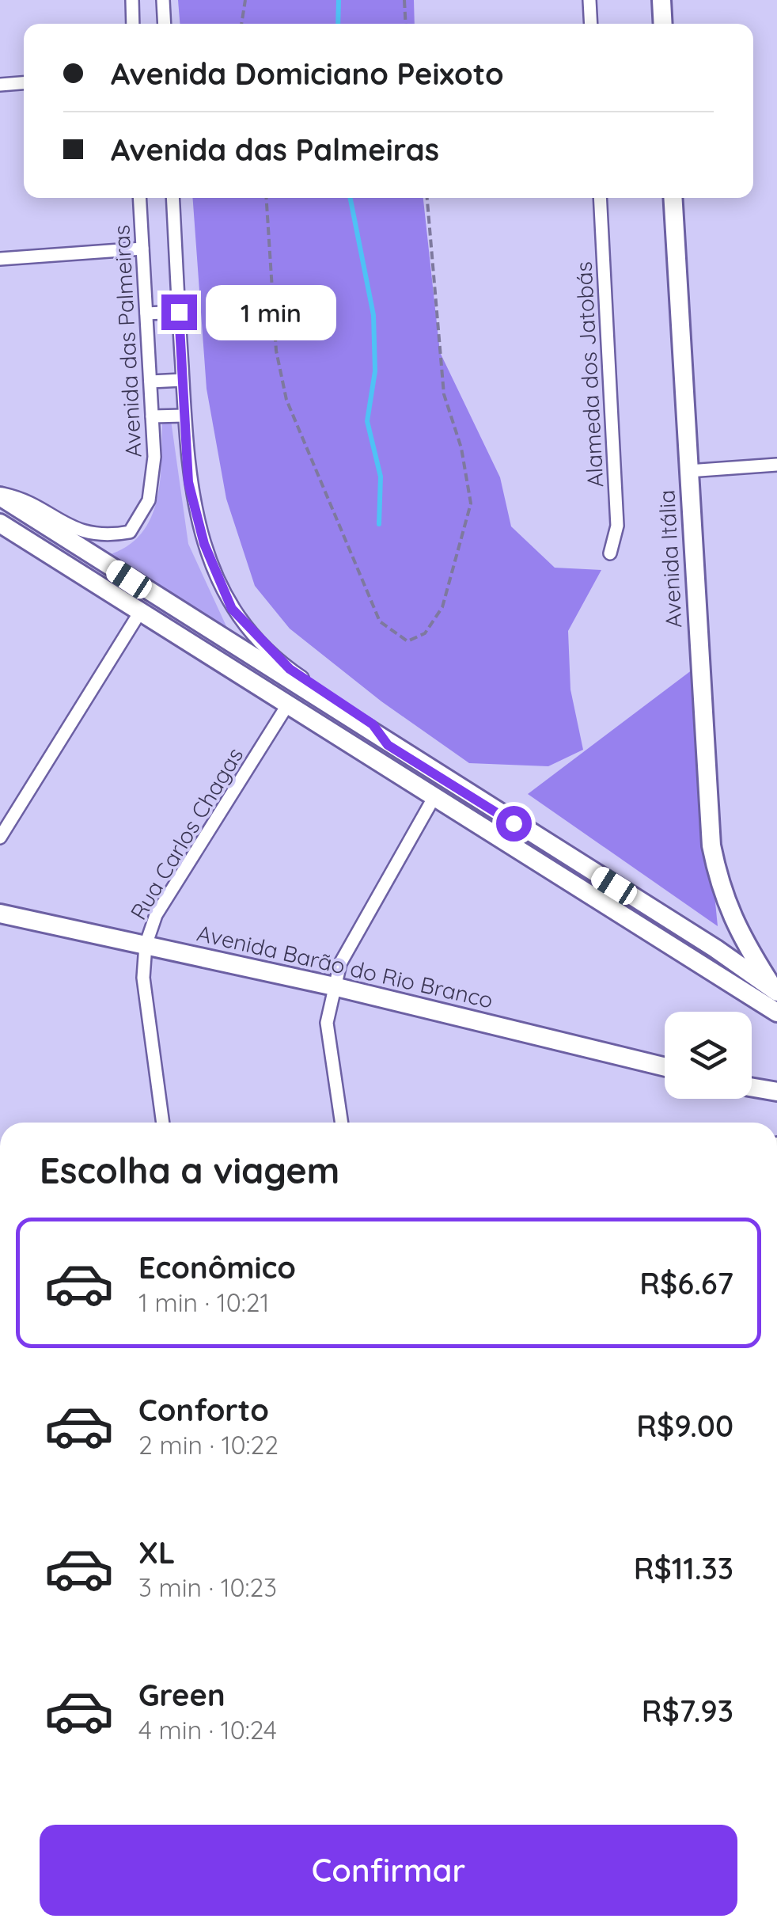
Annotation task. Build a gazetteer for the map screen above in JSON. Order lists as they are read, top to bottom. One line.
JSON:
{"streets":{"main road":["Avenida Itália","Avenida Barão do Rio Branco"],"street":["Avenida das Palmeiras","Alameda dos Jatobás","Rua Carlos Chagas"]},"crossings":[["Rua Carlos Chagas","Avenida Barão do Rio Branco"]],"page":{"banner":["Avenida Domiciano Peixoto","Avenida das Palmeiras"],"bubble":"1 min","heading":"Escolha a viagem","list":[{"name":"Econômico","note":"1 min · 10:21","value":"R$6.67"},{"name":"Conforto","note":"2 min · 10:22","value":"R$9.00"},{"name":"XL","note":"3 min · 10:23","value":"R$11.33"},{"name":"Green","note":"4 min · 10:24","value":"R$7.93"}],"buttons":"Confirmar"}}
